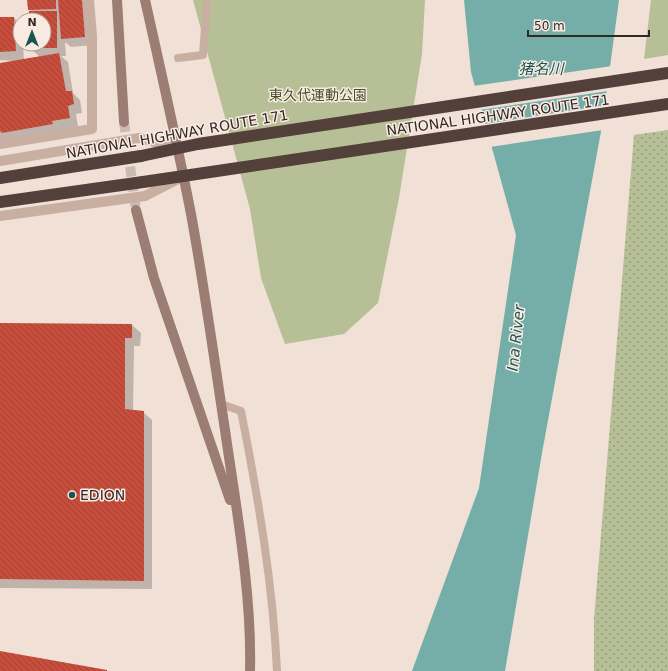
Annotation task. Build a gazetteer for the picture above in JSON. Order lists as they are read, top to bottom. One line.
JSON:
{"streets":{"highway":["NATIONAL HIGHWAY ROUTE 171"]},"water":["猪名川","Ina River"],"parks":["東久代運動公園"],"places":["EDION"],"scale_bar":"50 m","north":"top"}
